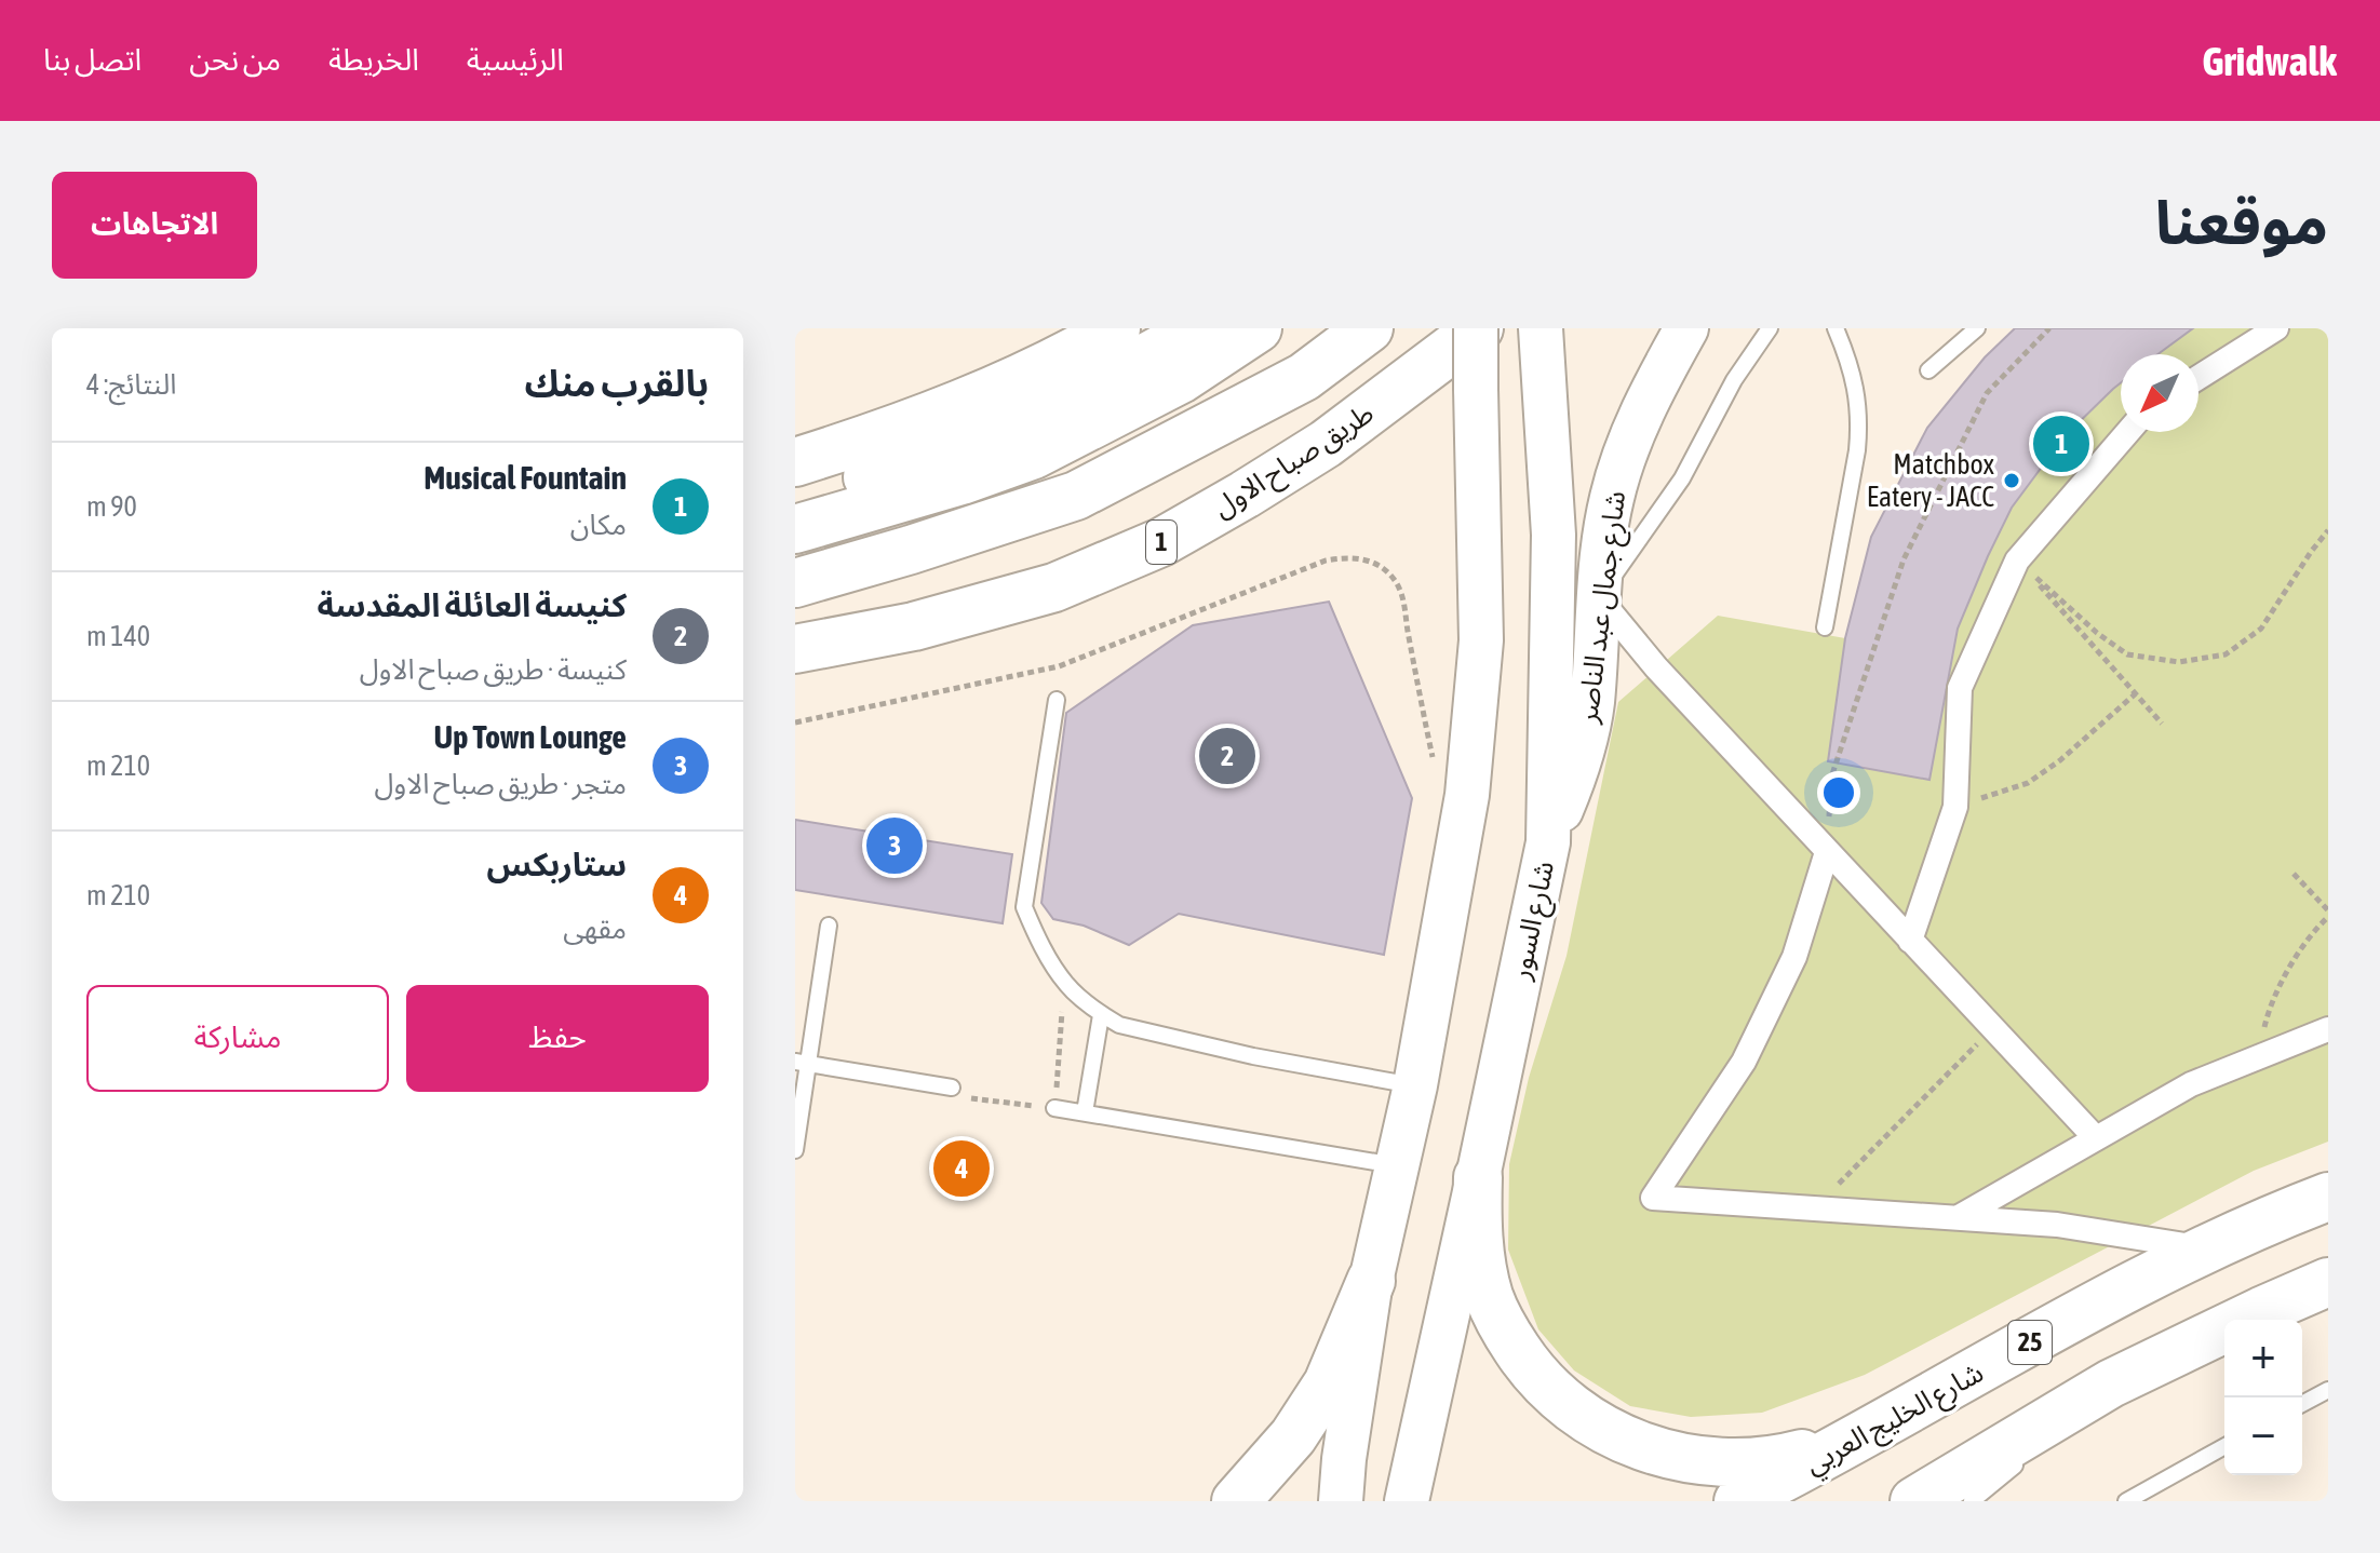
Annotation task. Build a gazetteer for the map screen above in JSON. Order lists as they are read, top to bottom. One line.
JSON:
{"streets":{"main road":["طريق صباح الاول","1","شارع جمال عبد الناصر","شارع السور","25","شارع الخليج العربي"]},"crossings":[["شارع جمال عبد الناصر","شارع السور"]],"places":["Matchbox Eatery - JACC"],"north":"bottom left","page":{"header":"Gridwalk","nav":["الرئيسية","الخريطة","من نحن","اتصل بنا"],"title":"موقعنا","buttons":["الاتجاهات",["حفظ","مشاركة"]],"heading":["بالقرب منك","النتائج: 4"],"pins":["1","2","3","4"],"list":[{"mark":"1","name":"Musical Fountain","note":"مكان","value":"90 m"},{"mark":"2","name":"كنيسة العائلة المقدسة","note":"كنيسة · طريق صباح الاول","value":"140 m"},{"mark":"3","name":"Up Town Lounge","note":"متجر · طريق صباح الاول","value":"210 m"},{"mark":"4","name":"ستاربكس","note":"مقهى","value":"210 m"}],"map_buttons":["+","−"]}}
